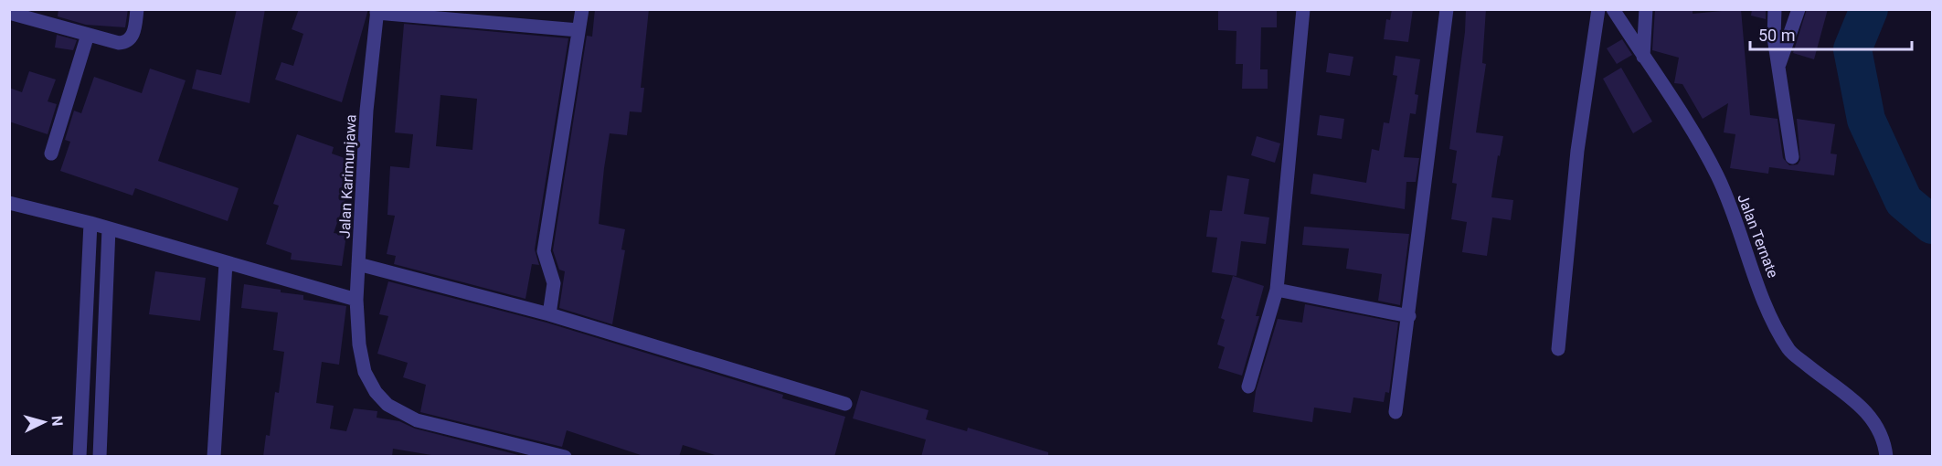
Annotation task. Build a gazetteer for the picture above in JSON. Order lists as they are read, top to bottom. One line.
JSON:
{"streets":{"street":["Jalan Karimunjawa","Jalan Ternate"]},"scale_bar":"50 m","north":"right"}
